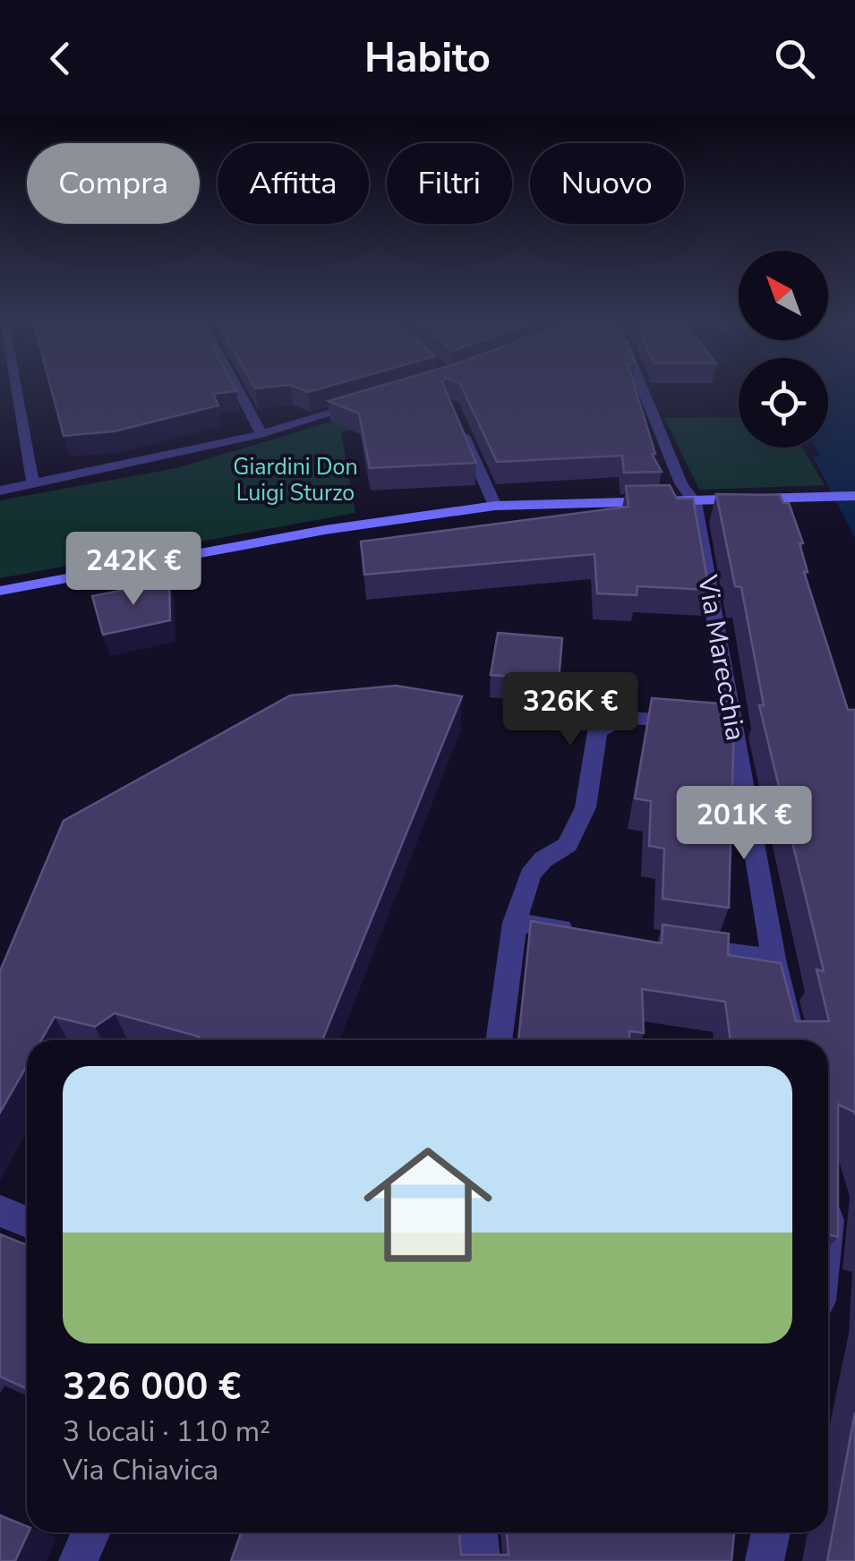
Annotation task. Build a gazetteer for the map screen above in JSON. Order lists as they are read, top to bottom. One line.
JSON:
{"streets":{"street":["Via Marecchia"]},"parks":["Giardini Don Luigi Sturzo"],"north":"top left","page":{"header":"Habito","chip":["Compra","Affitta","Filtri","Nuovo"],"price":["242K €","326K €","201K €"],"list":[{"name":"326 000 €","note":"3 locali · 110 m² · Via Chiavica"}]}}
